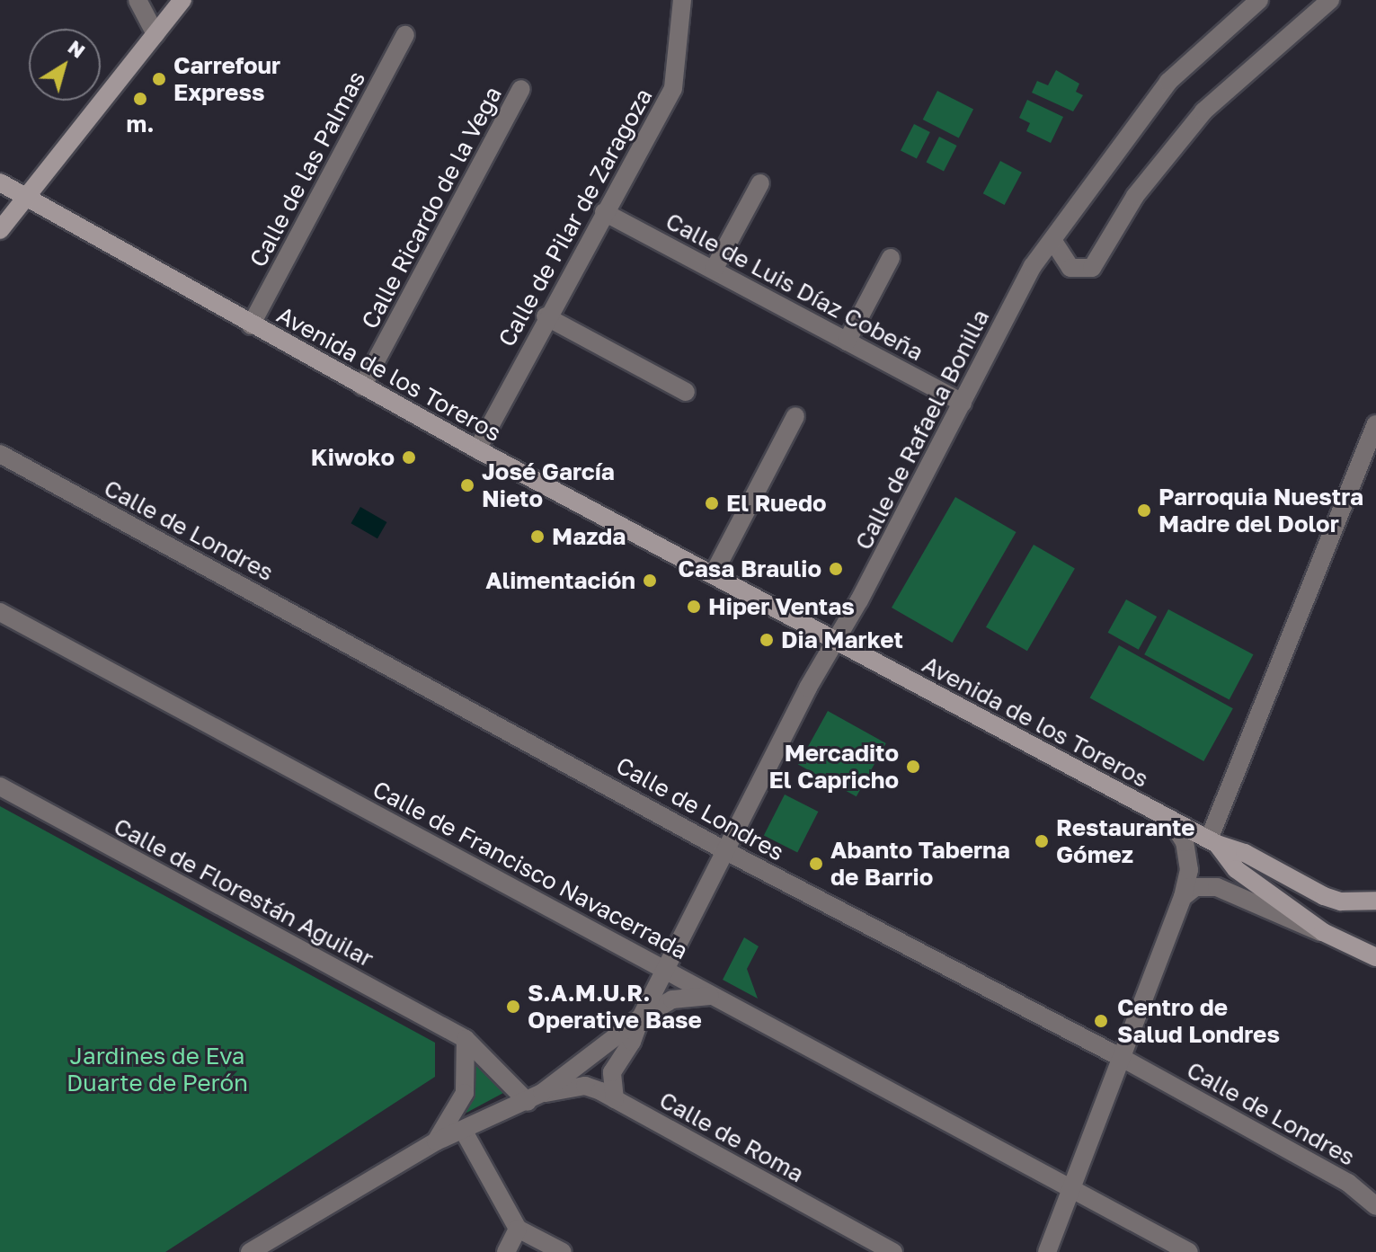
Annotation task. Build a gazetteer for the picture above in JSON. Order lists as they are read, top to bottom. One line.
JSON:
{"streets":{"street":["Calle de las Palmas","Calle Ricardo de la Vega","Calle de Pilar de Zaragoza","Calle de Luis Díaz Cobeña","Avenida de los Toreros","Calle de Rafaela Bonilla","Calle de Londres","Calle de Francisco Navacerrada","Calle de Florestán Aguilar","Calle de Roma"]},"crossings":[["Calle de las Palmas","Avenida de los Toreros"],["Calle Ricardo de la Vega","Avenida de los Toreros"],["Calle de Pilar de Zaragoza","Calle de Luis Díaz Cobeña"],["Calle de Pilar de Zaragoza","Avenida de los Toreros"],["Calle de Luis Díaz Cobeña","Calle de Rafaela Bonilla"],["Avenida de los Toreros","Calle de Rafaela Bonilla"],["Calle de Rafaela Bonilla","Calle de Londres"],["Calle de Rafaela Bonilla","Calle de Francisco Navacerrada"],["Calle de Rafaela Bonilla","Calle de Roma"],["Calle de Florestán Aguilar","Calle de Roma"]],"parks":["Jardines de Eva Duarte de Perón"],"places":["Carrefour Express","m.","Kiwoko","José García Nieto","El Ruedo","Parroquia Nuestra Madre del Dolor","Mazda","Casa Braulio","Alimentación","Hiper Ventas","Dia Market","Mercadito El Capricho","Restaurante Gómez","Abanto Taberna de Barrio","S.A.M.U.R. Operative Base","Centro de Salud Londres"],"north":"top right"}
